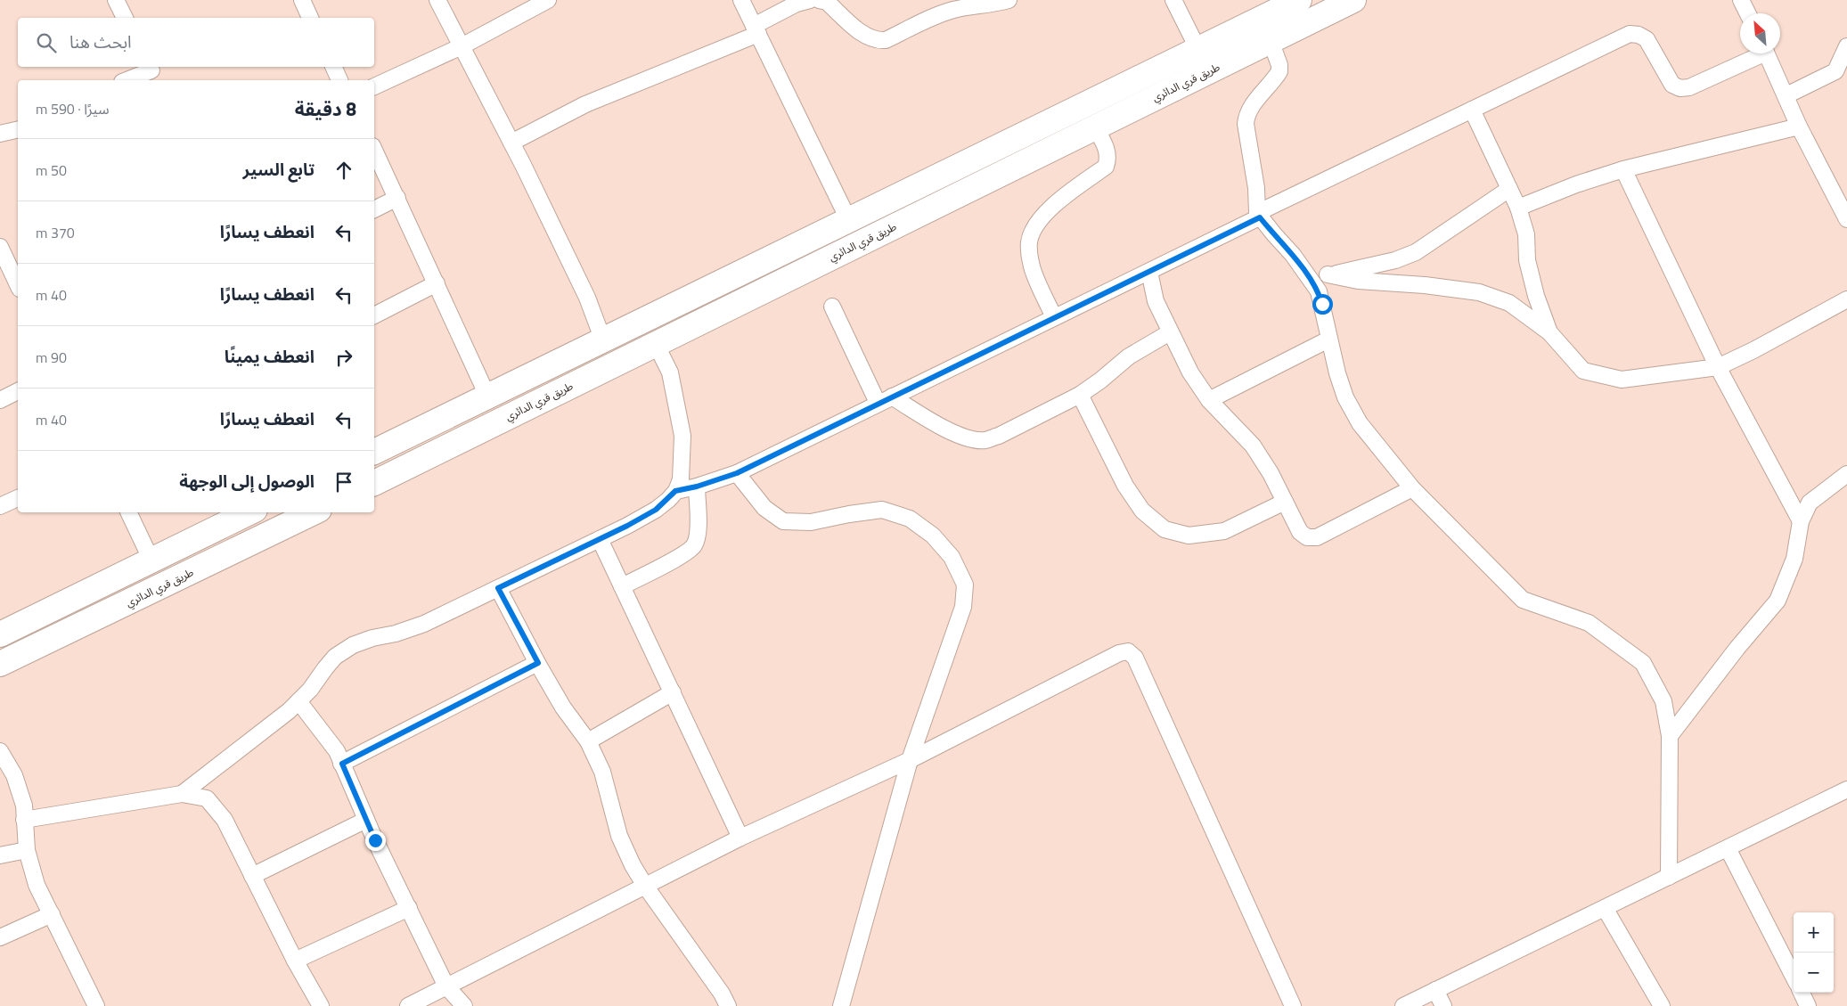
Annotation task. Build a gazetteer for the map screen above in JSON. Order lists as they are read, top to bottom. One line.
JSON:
{"streets":{"highway":["طريق قري الدائري"]},"north":"top left","page":{"search":"ابحث هنا","heading":["8 دقيقة","سيرًا · 590 m"],"list":[["تابع السير","50 m"],["انعطف يسارًا","370 m"],["انعطف يسارًا","40 m"],["انعطف يمينًا","90 m"],["انعطف يسارًا","40 m"],"الوصول إلى الوجهة"],"map_buttons":["+","−"]}}
